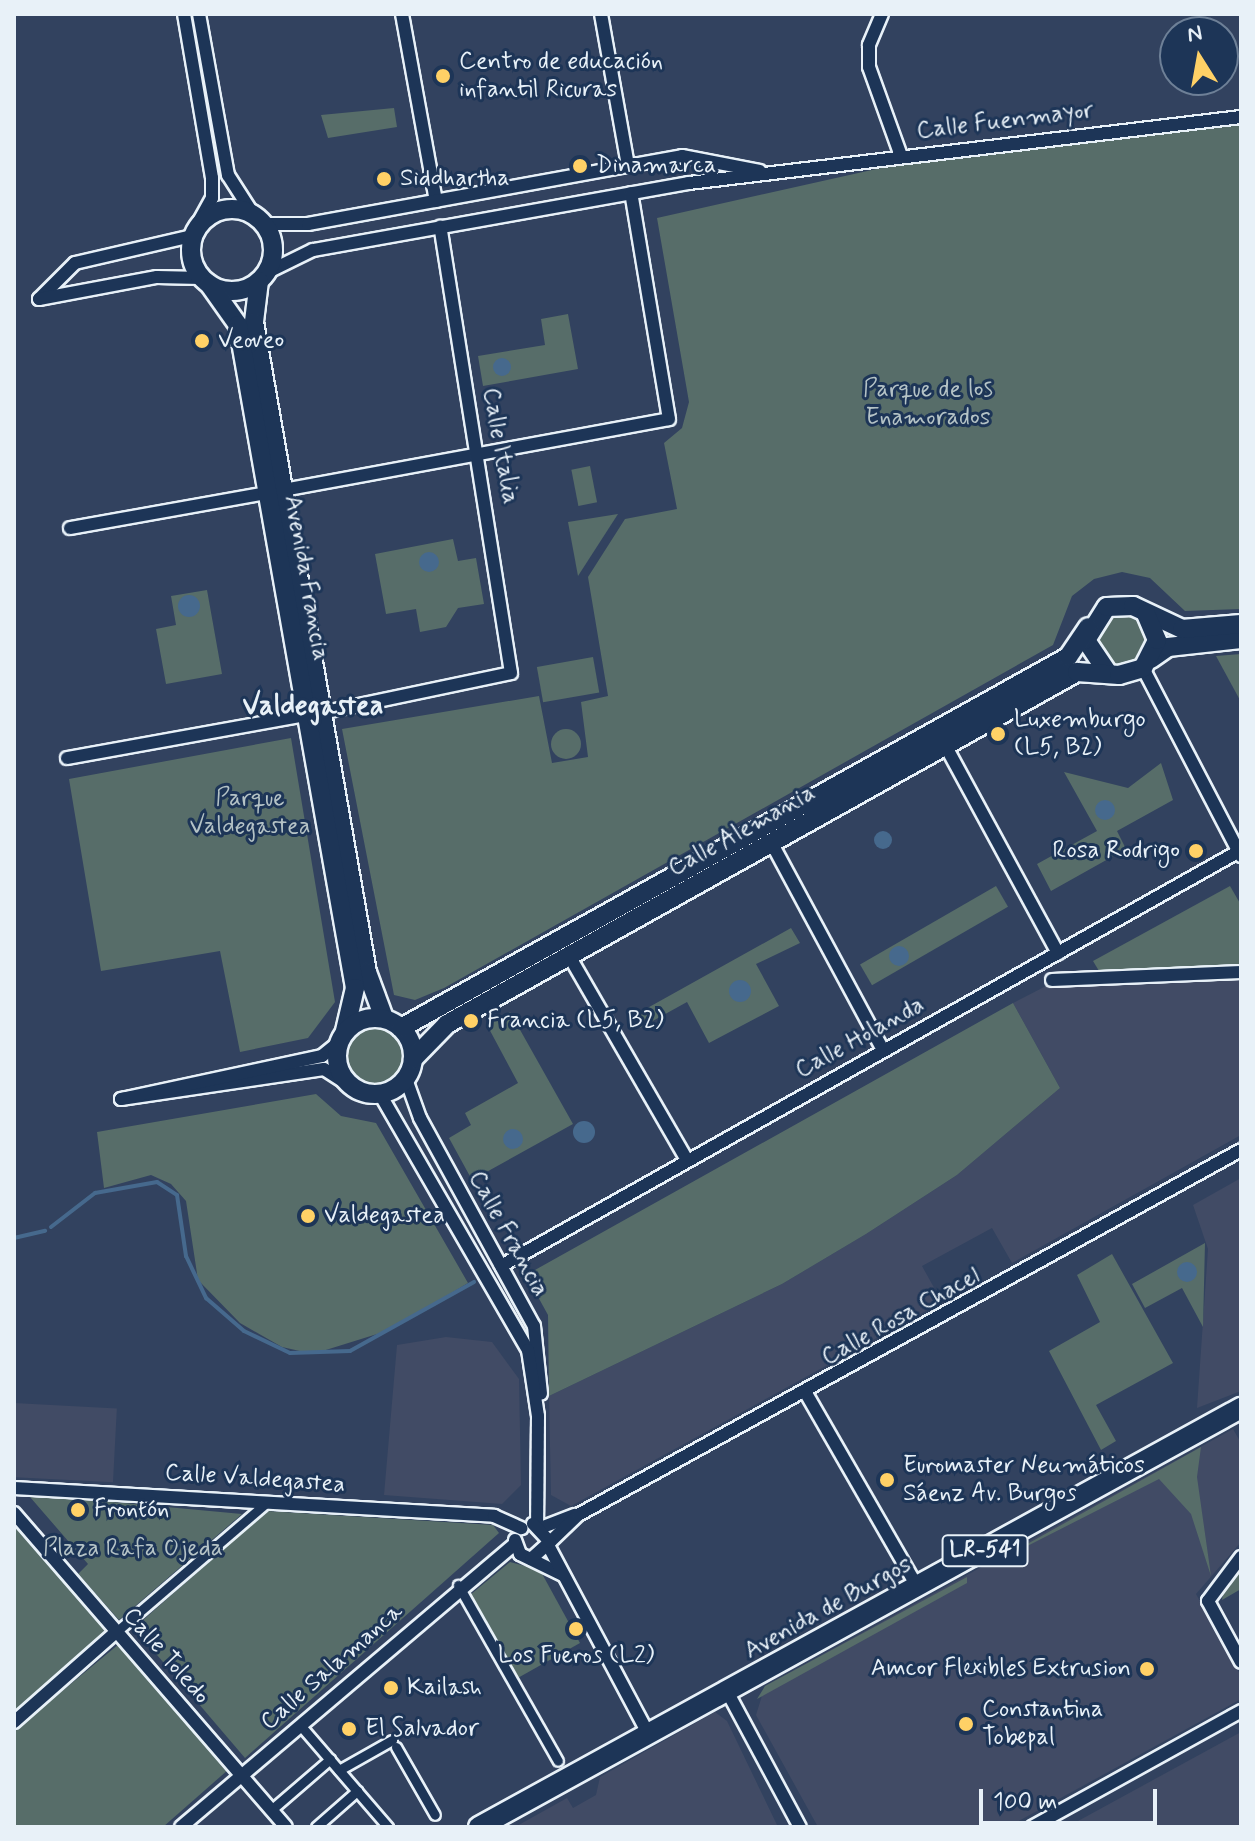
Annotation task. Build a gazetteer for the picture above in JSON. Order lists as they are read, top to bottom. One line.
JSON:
{"streets":{"main road":["Avenida Francia","Calle Alemania","LR-541","Avenida de Burgos"],"street":["Calle Fuenmayor","Calle Italia","Calle Holanda","Calle Francia","Calle Rosa Chacel","Calle Valdegastea","Calle Toledo","Calle Salamanca"]},"crossings":[["Calle Fuenmayor","Calle Italia"],["Calle Fuenmayor","Avenida Francia"],["Calle Italia","Avenida Francia"],["Avenida Francia","Calle Alemania"],["Avenida Francia","Calle Francia"],["Calle Alemania","Calle Francia"],["Calle Holanda","Calle Francia"],["Calle Francia","Calle Rosa Chacel"],["Calle Francia","Calle Valdegastea"],["Calle Francia","Calle Salamanca"],["Calle Rosa Chacel","Calle Valdegastea"],["Calle Rosa Chacel","Calle Salamanca"],["Calle Valdegastea","Calle Salamanca"],["Calle Toledo","Calle Salamanca"]],"districts":["Valdegastea"],"parks":["Parque de los Enamorados","Parque Valdegastea","Plaza Rafa Ojeda"],"places":["Centro de educación infantil Ricuras","Dinamarca","Siddhartha","Veoveo","Luxemburgo (L5, B2)","Rosa Rodrigo","Francia (L5, B2)","Valdegastea","Euromaster Neumáticos Sáenz Av. Burgos","Frontón","Los Fueros (L2)","Amcor Flexibles Extrusion","Kailash","Constantina Tobepal","El Salvador"],"scale_bar":"100 m","north":"top"}
